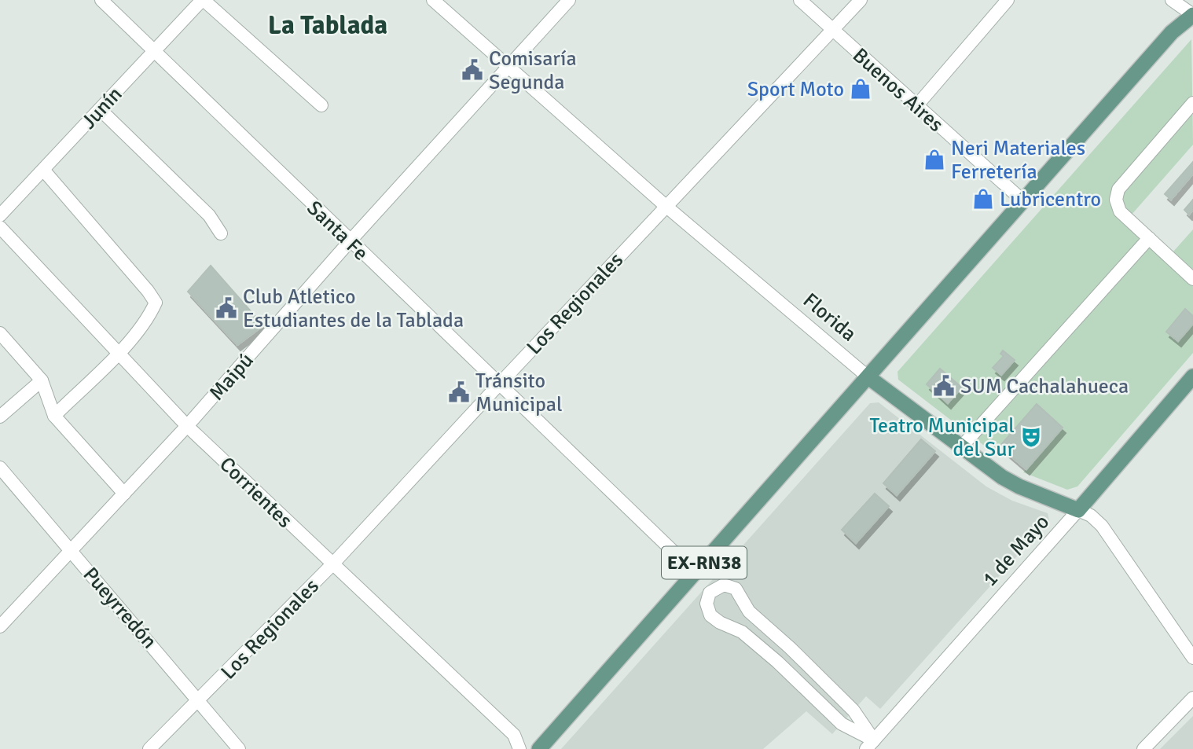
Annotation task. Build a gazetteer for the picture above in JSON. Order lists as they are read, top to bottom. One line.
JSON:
{"streets":{"main road":["Florida","1 de Mayo","EX-RN38"],"street":["Buenos Aires","Junín","Santa Fe","Los Regionales","Maipú","Corrientes","Pueyrredón"]},"crossings":[["Buenos Aires","Los Regionales"],["Buenos Aires","EX-RN38"],["Junín","Santa Fe"],["Santa Fe","Los Regionales"],["Santa Fe","Maipú"],["Santa Fe","EX-RN38"],["Los Regionales","Florida"],["Los Regionales","Corrientes"],["Los Regionales","Pueyrredón"],["Florida","Maipú"],["Florida","1 de Mayo"],["Florida","EX-RN38"],["Maipú","Corrientes"],["Maipú","Pueyrredón"]],"districts":["La Tablada"],"places":{"public building":["Comisaría Segunda","Club Atletico Estudiantes de la Tablada","SUM Cachalahueca","Tránsito Municipal"],"shop":["Sport Moto","Neri Materiales Ferretería","Lubricentro"],"theatre":["Teatro Municipal del Sur"]}}
